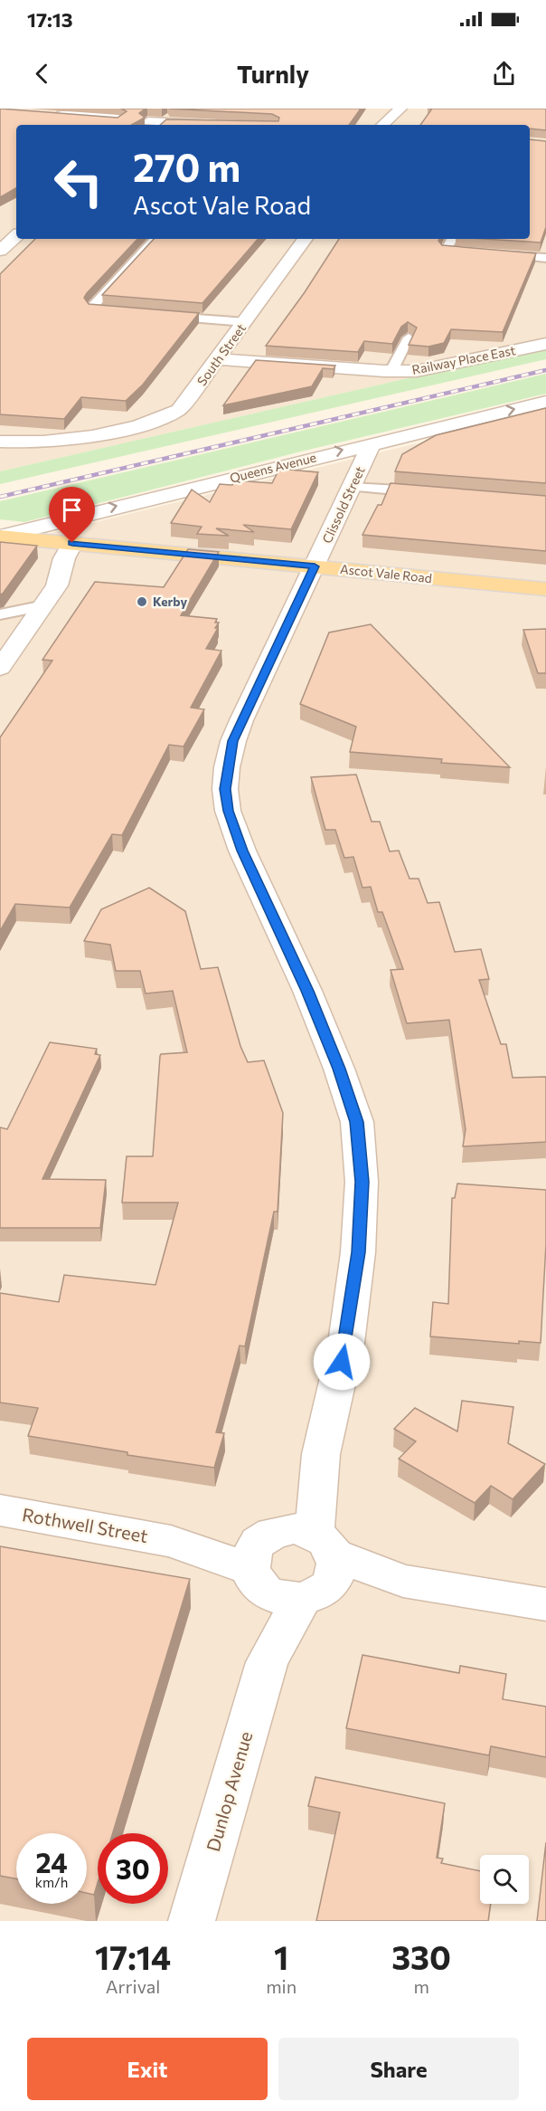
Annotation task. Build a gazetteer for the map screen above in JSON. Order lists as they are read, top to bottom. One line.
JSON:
{"streets":{"main road":["Ascot Vale Road"],"street":["South Street","Railway Place East","Queens Avenue","Clissold Street","Rothwell Street","Dunlop Avenue"]},"crossings":[["South Street","Railway Place East"],["Queens Avenue","Clissold Street"],["Queens Avenue","Ascot Vale Road"],["Clissold Street","Ascot Vale Road"],["Clissold Street","Dunlop Avenue"],["Ascot Vale Road","Dunlop Avenue"],["Rothwell Street","Dunlop Avenue"]],"one_way":["Queens Avenue"],"places":["Kerby"],"page":{"status":"17:13","header":"Turnly","turn":["270 m","Ascot Vale Road"],"speed":"24 km/h","limit":"30","eta":["17:14","Arrival","1","min","330","m"],"buttons":["Exit","Share"]}}
